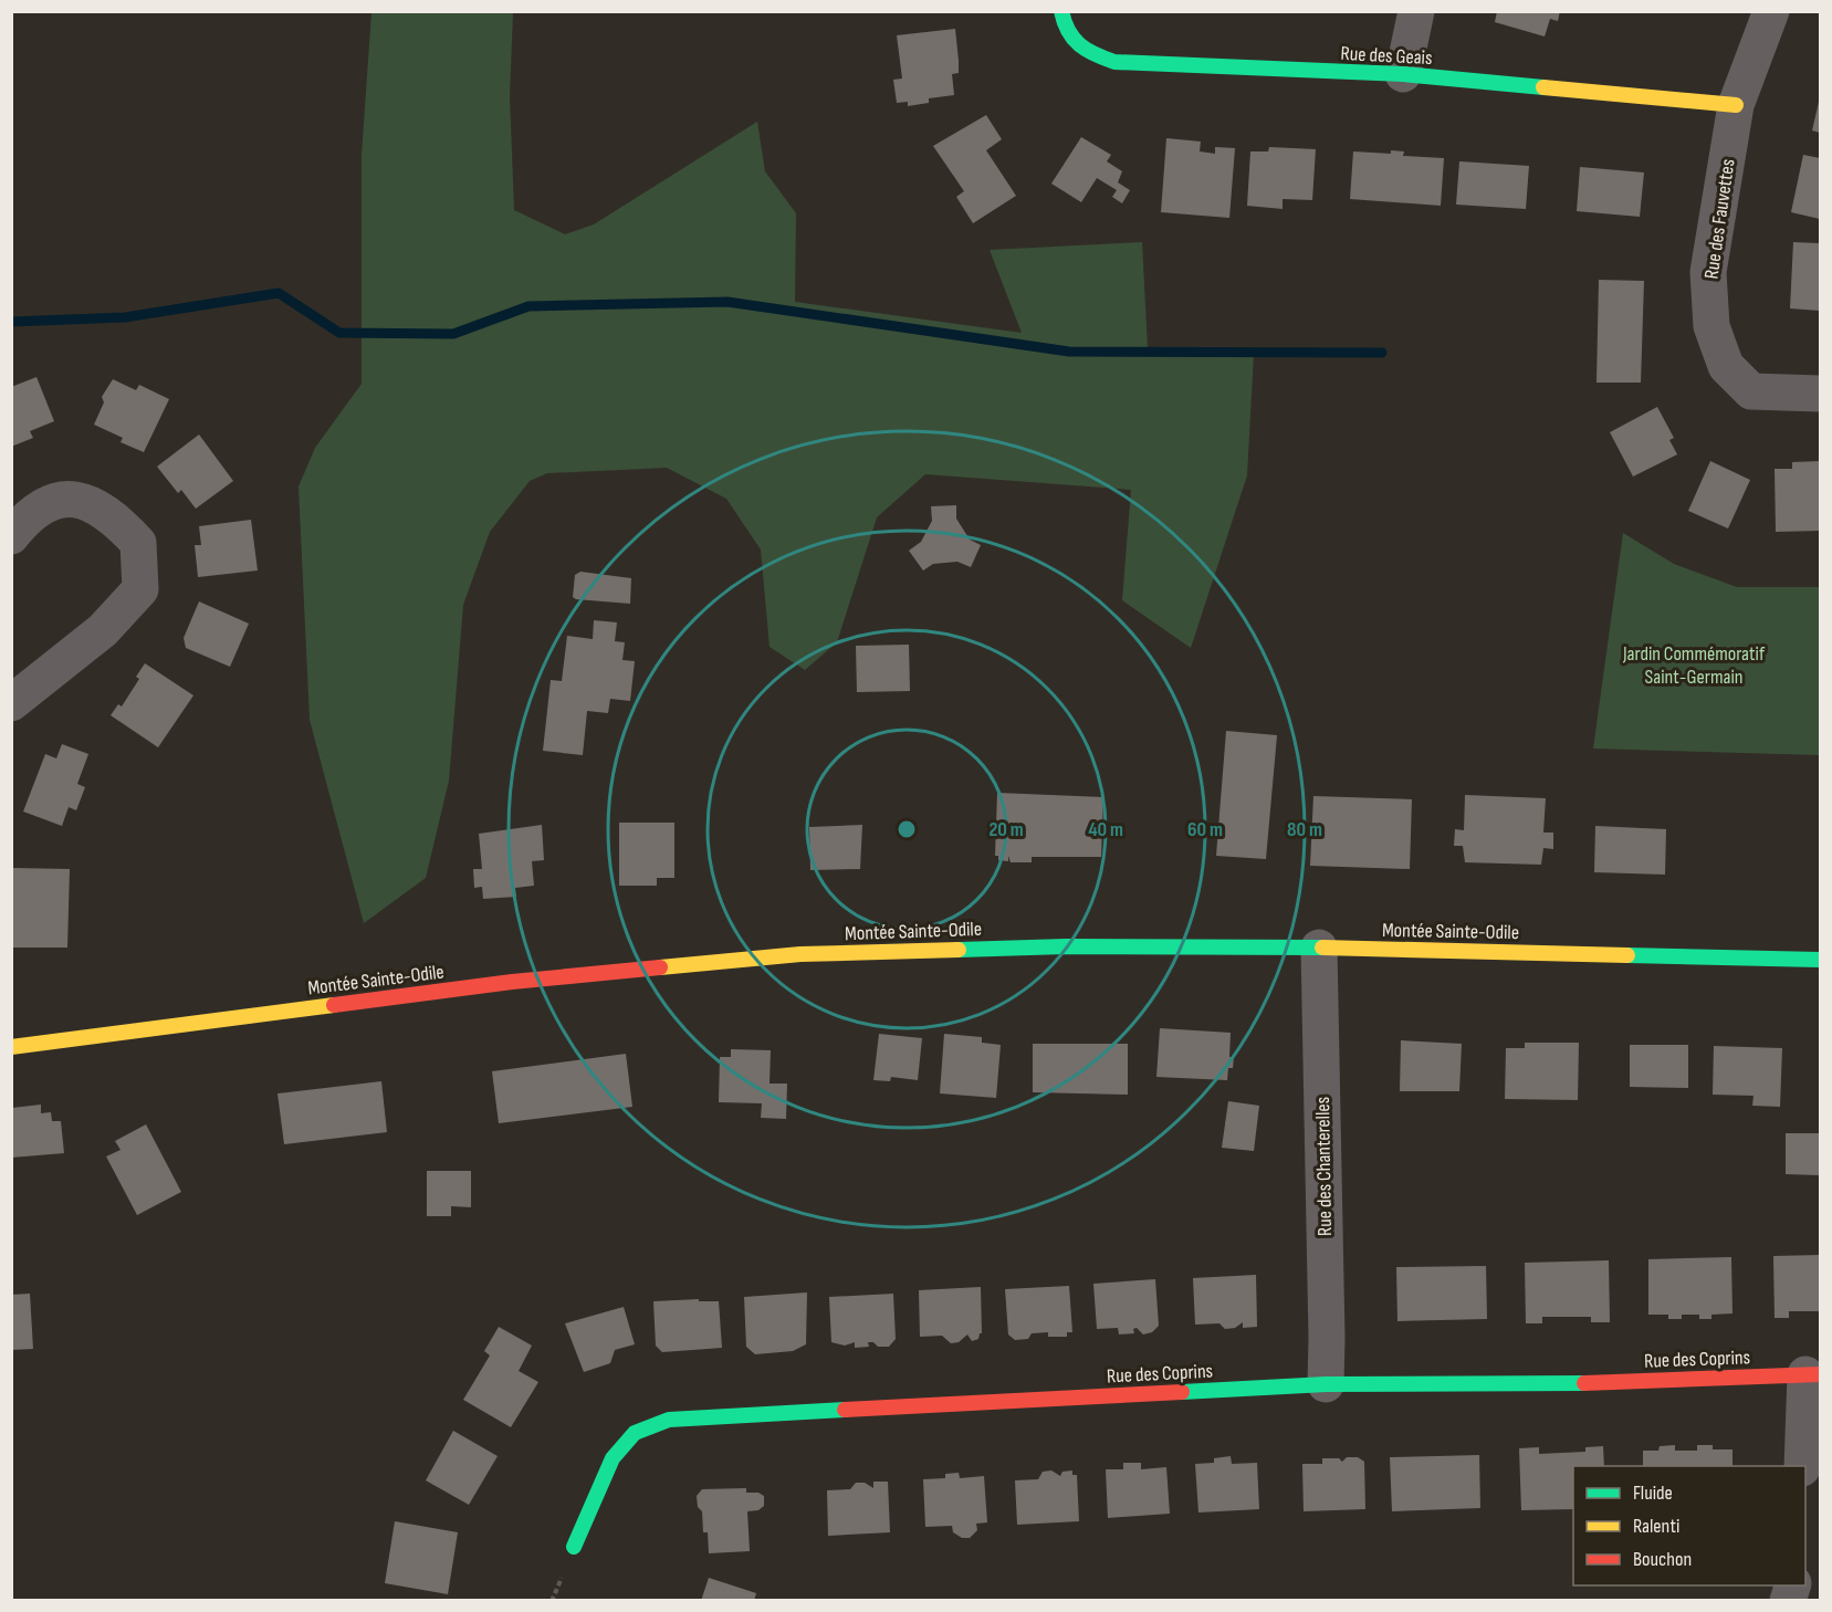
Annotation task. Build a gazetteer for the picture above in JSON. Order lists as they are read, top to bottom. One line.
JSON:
{"streets":{"street":["Rue des Geais","Rue des Fauvettes","Montée Sainte-Odile","Rue des Chanterelles","Rue des Coprins"]},"crossings":[["Rue des Geais","Rue des Fauvettes"],["Montée Sainte-Odile","Rue des Chanterelles"],["Rue des Chanterelles","Rue des Coprins"]],"parks":["Jardin Commémoratif Saint-Germain"],"legend":["Fluide","Ralenti","Bouchon"],"rings":["20 m","40 m","60 m","80 m"]}
